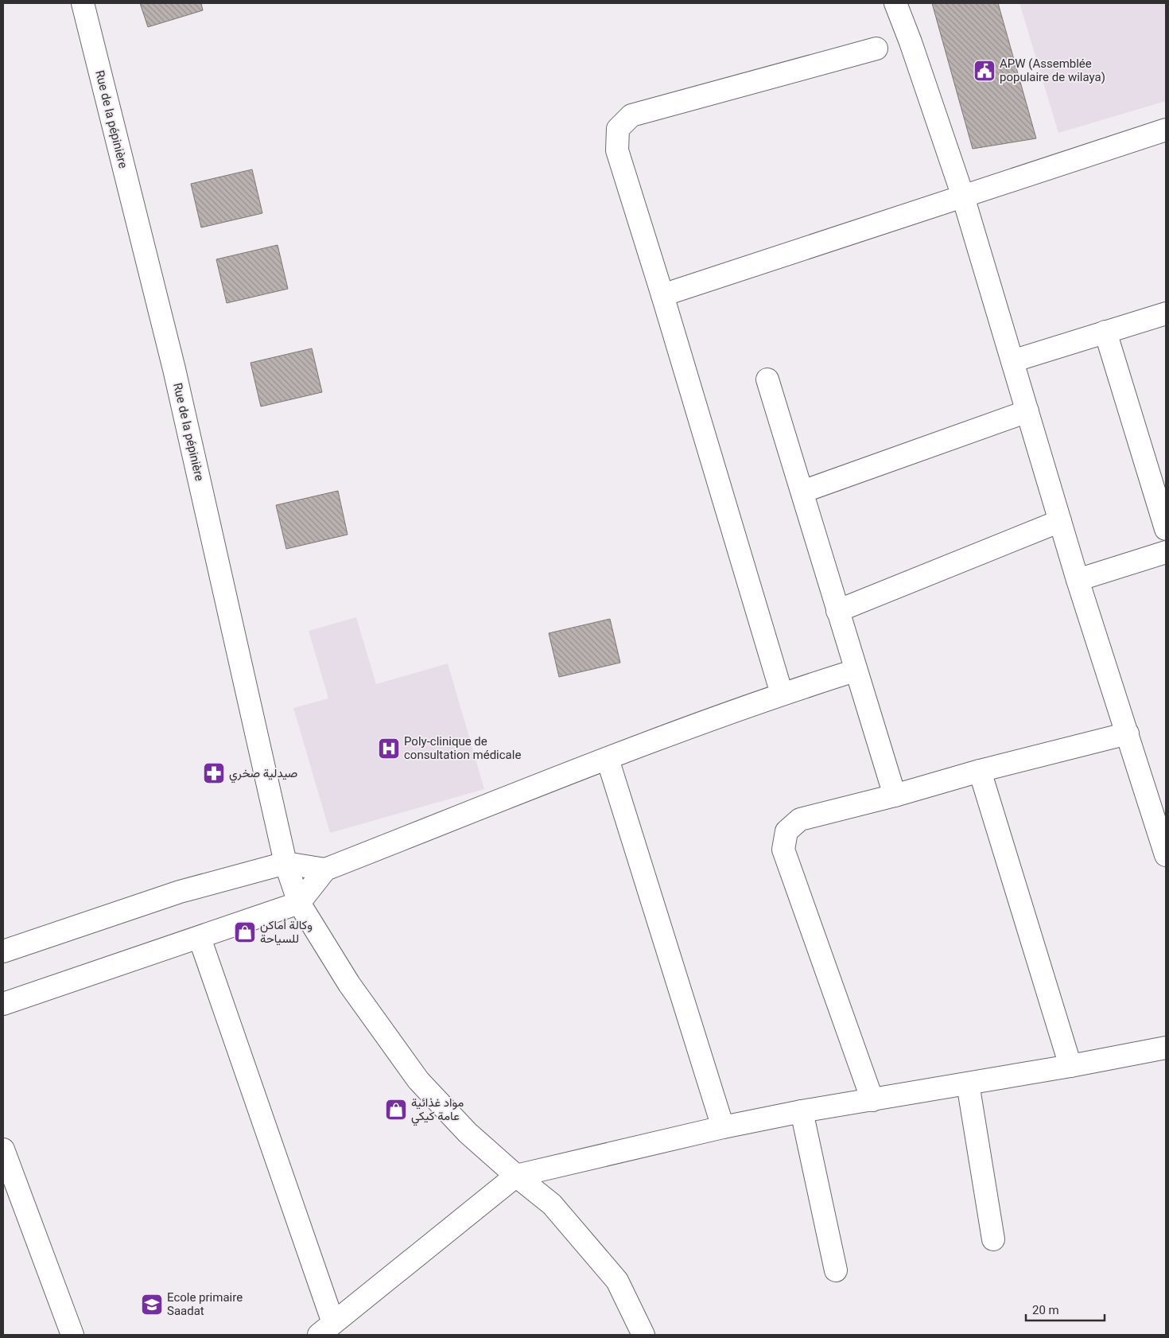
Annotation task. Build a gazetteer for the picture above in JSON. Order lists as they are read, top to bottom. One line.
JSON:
{"streets":{"street":["Rue de la pépinière"]},"places":{"public building":["APW (Assemblée populaire de wilaya)"],"hospital":["Poly-clinique de consultation médicale"],"pharmacy":["صيدلية صخري"],"shop":["وكالة أماكن للسياحة","مواد غذائية عامة كيكي"],"school or university":["Ecole primaire Saadat"]},"scale_bar":"20 m"}
